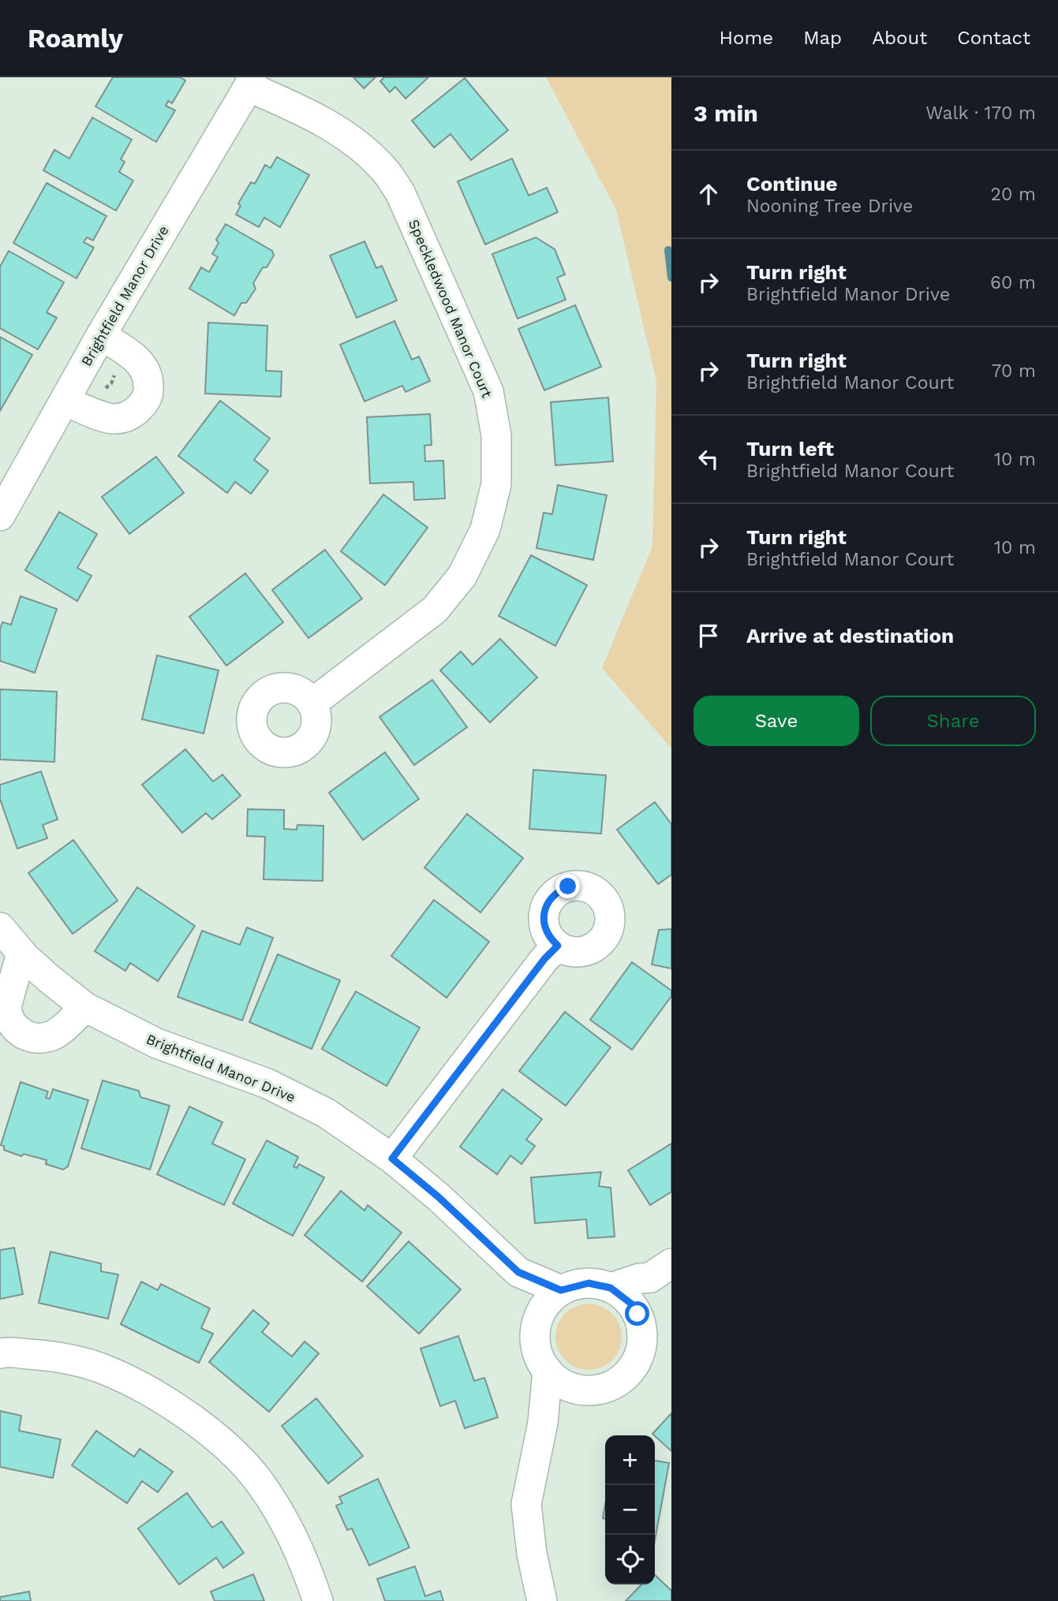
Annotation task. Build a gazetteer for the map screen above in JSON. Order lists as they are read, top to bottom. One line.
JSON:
{"streets":{"street":["Brightfield Manor Drive","Speckledwood Manor Court"]},"crossings":[["Brightfield Manor Drive","Speckledwood Manor Court"]],"page":{"header":"Roamly","nav":["Home","Map","About","Contact"],"heading":["3 min","Walk · 170 m"],"list":[["Continue","Nooning Tree Drive","20 m"],["Turn right","Brightfield Manor Drive","60 m"],["Turn right","Brightfield Manor Court","70 m"],["Turn left","Brightfield Manor Court","10 m"],["Turn right","Brightfield Manor Court","10 m"],"Arrive at destination"],"buttons":["Save","Share"],"map_buttons":["+","−"]}}
